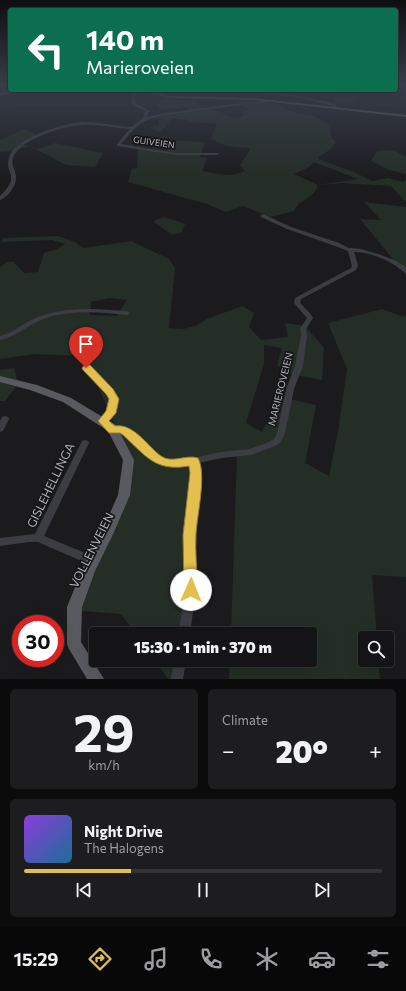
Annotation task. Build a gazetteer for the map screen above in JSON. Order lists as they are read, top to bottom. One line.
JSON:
{"streets":{"main road":["VOLLENVEIEN"],"street":["GUIVEIEN","MARIEROVEIEN","GISLEHELLINGA"]},"crossings":[["MARIEROVEIEN","VOLLENVEIEN"],["GISLEHELLINGA","VOLLENVEIEN"]],"page":{"turn":["140 m","Marieroveien"],"limit":"30","trip":"15:30 · 1 min · 370 m","tile":[["29","km/h"],"Climate"],"heat":["−","20°","+"],"song":["Night Drive","The Halogens"],"tabs":"15:29"}}
